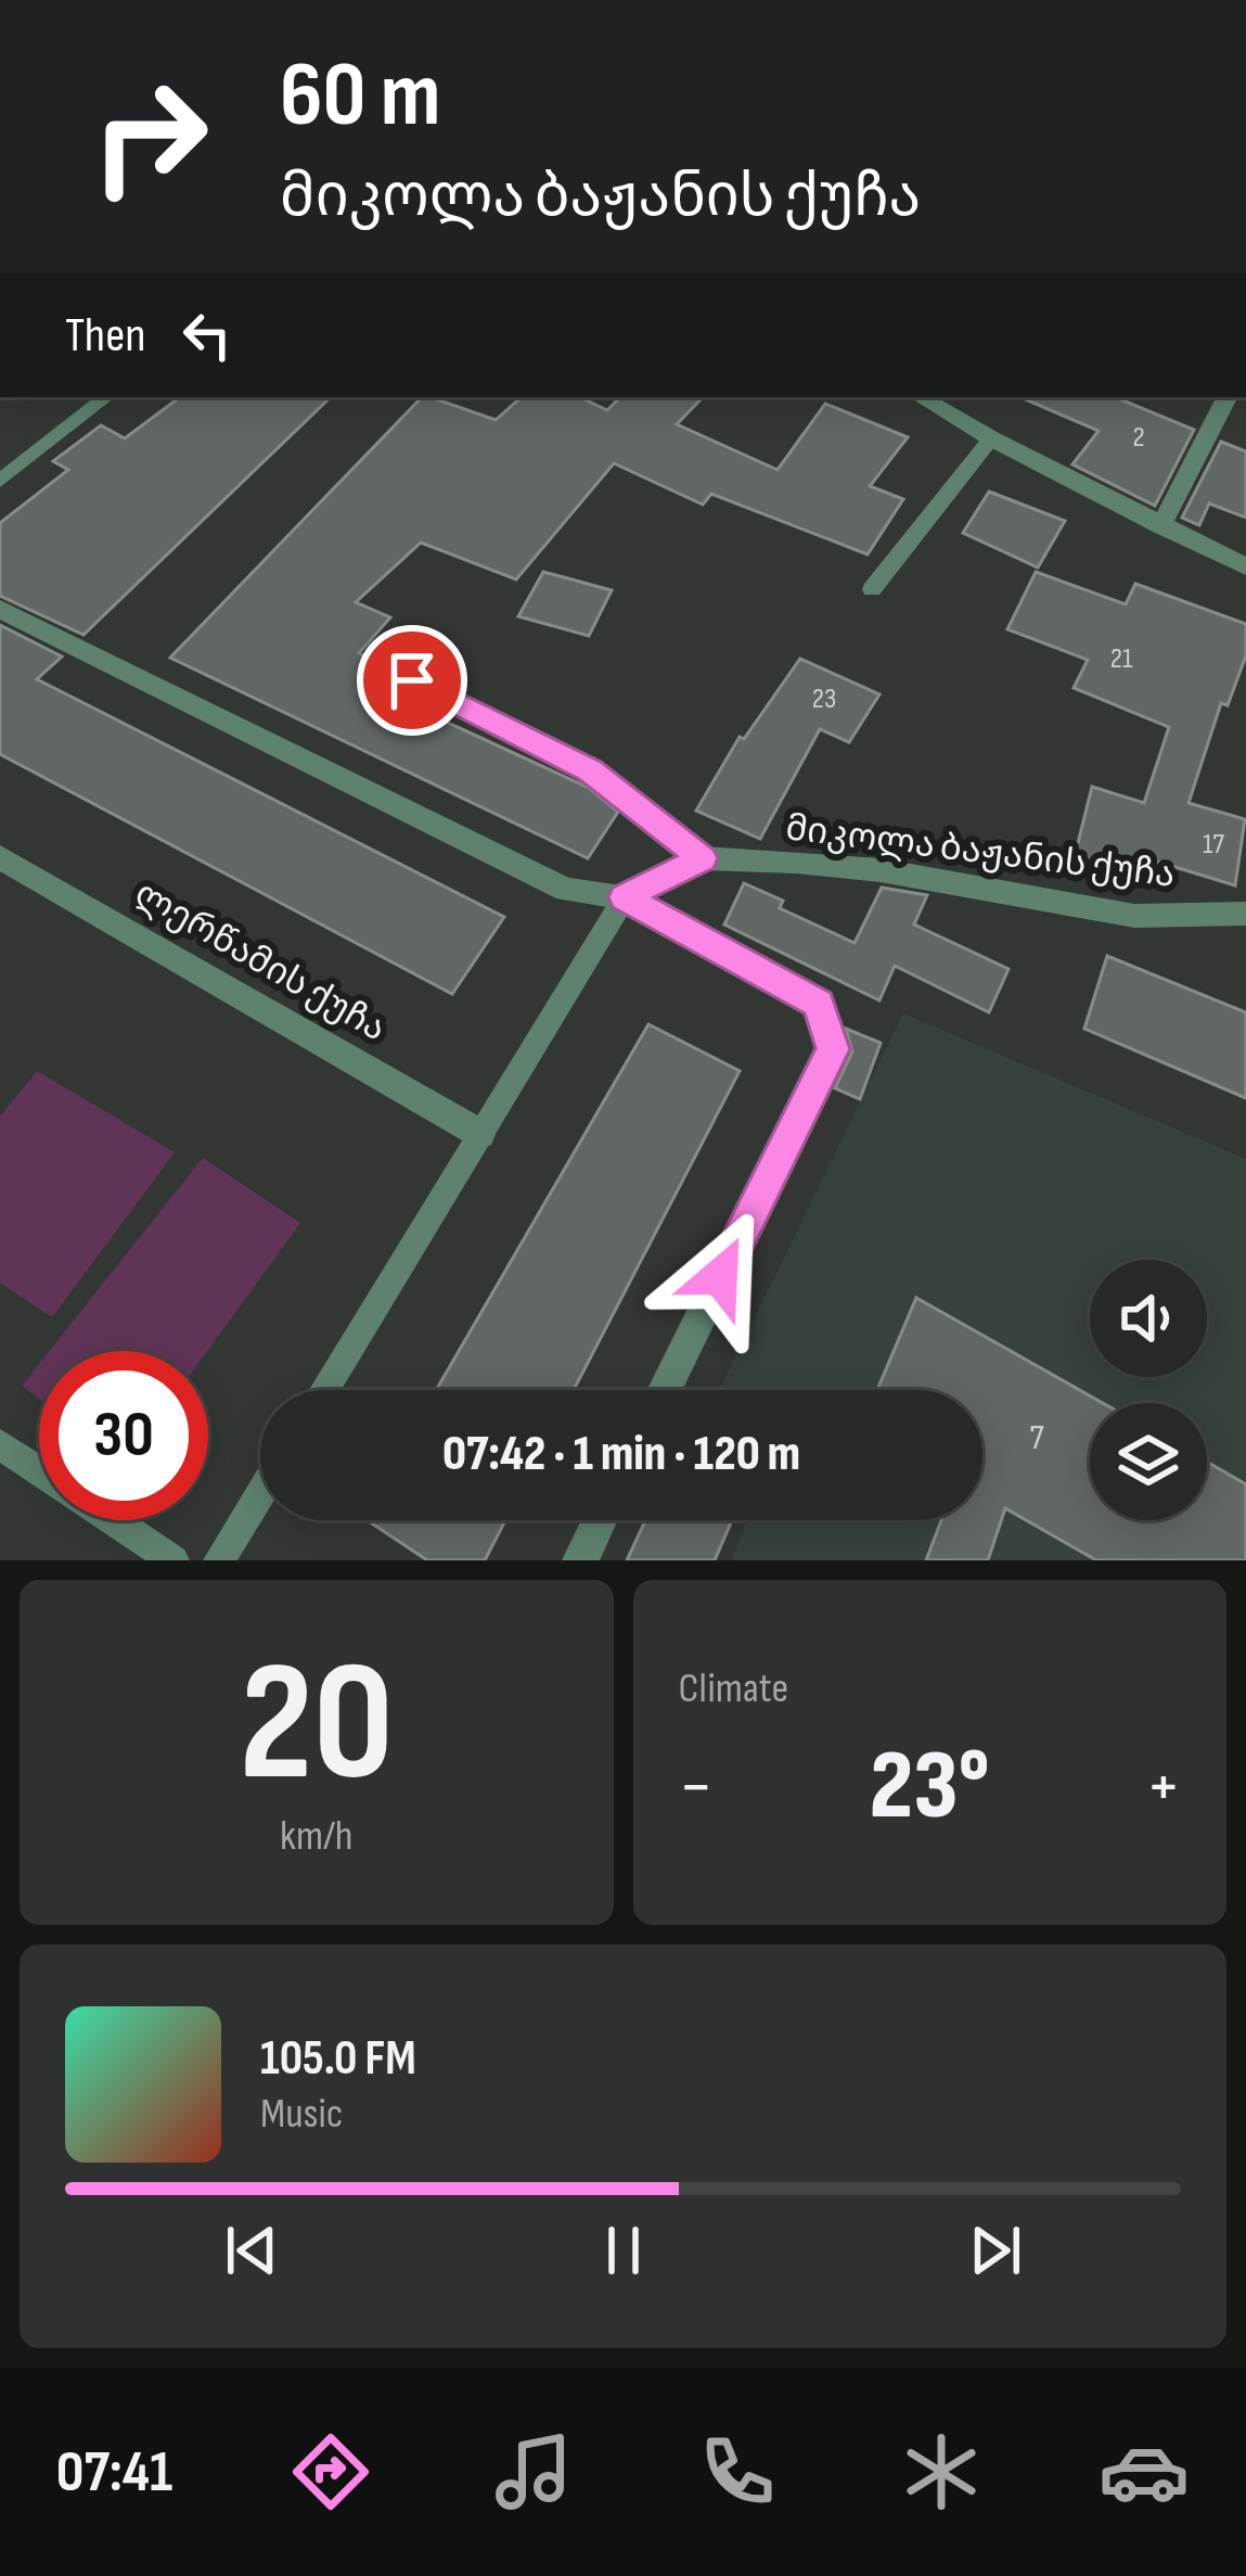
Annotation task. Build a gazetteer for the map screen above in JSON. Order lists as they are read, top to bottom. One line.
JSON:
{"streets":{"street":["მიკოლა ბაჟანის ქუჩა","ლერწამის ქუჩა"]},"house_numbers":["2","21","23","17","7"],"page":{"turn":["60 m","მიკოლა ბაჟანის ქუჩა"],"then":"Then","limit":"30","trip":"07:42 · 1 min · 120 m","tile":[["20","km/h"],"Climate"],"heat":["−","23°","+"],"song":["105.0 FM","Music"],"tabs":"07:41"}}
